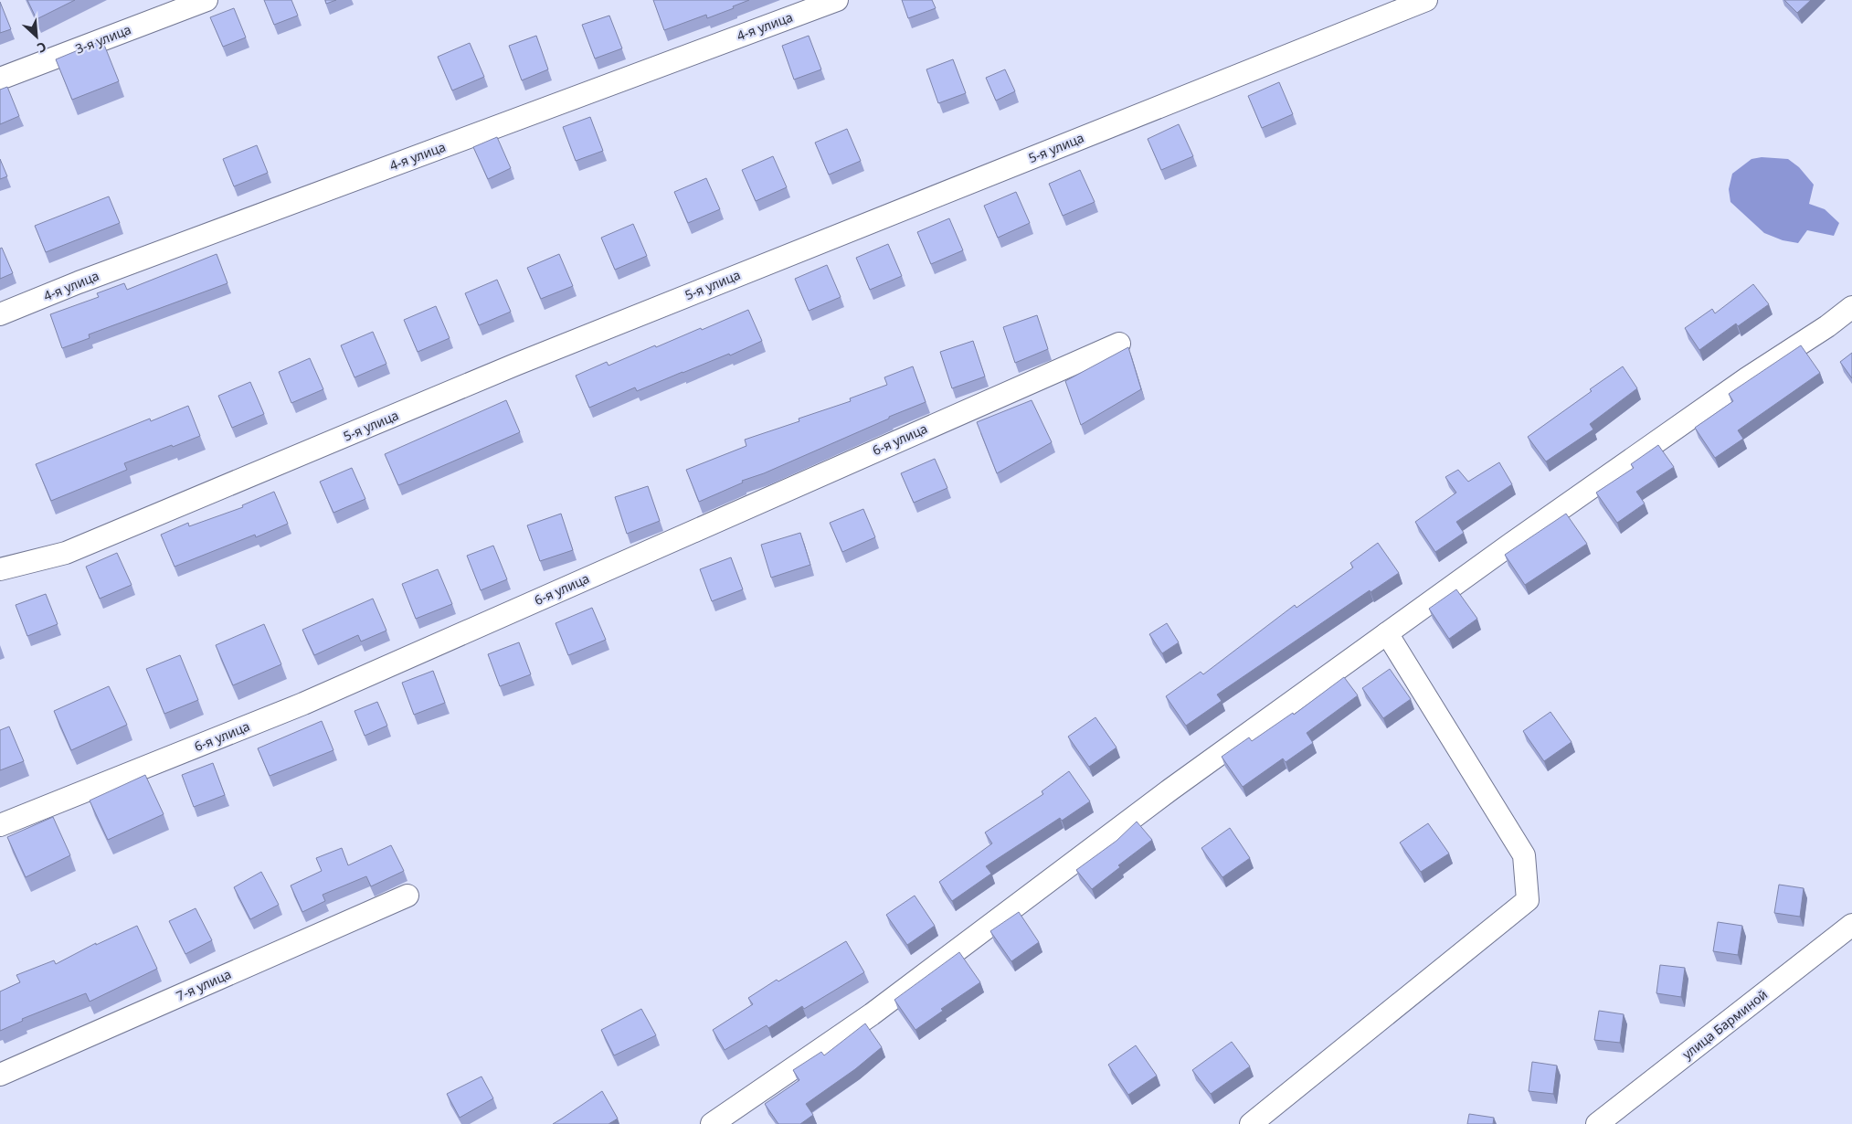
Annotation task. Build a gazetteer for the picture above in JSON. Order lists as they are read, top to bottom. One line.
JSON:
{"streets":{"street":["4-я улица","3-я улица","5-я улица","6-я улица","7-я улица","улица Барминой"]},"north":"bottom right"}
